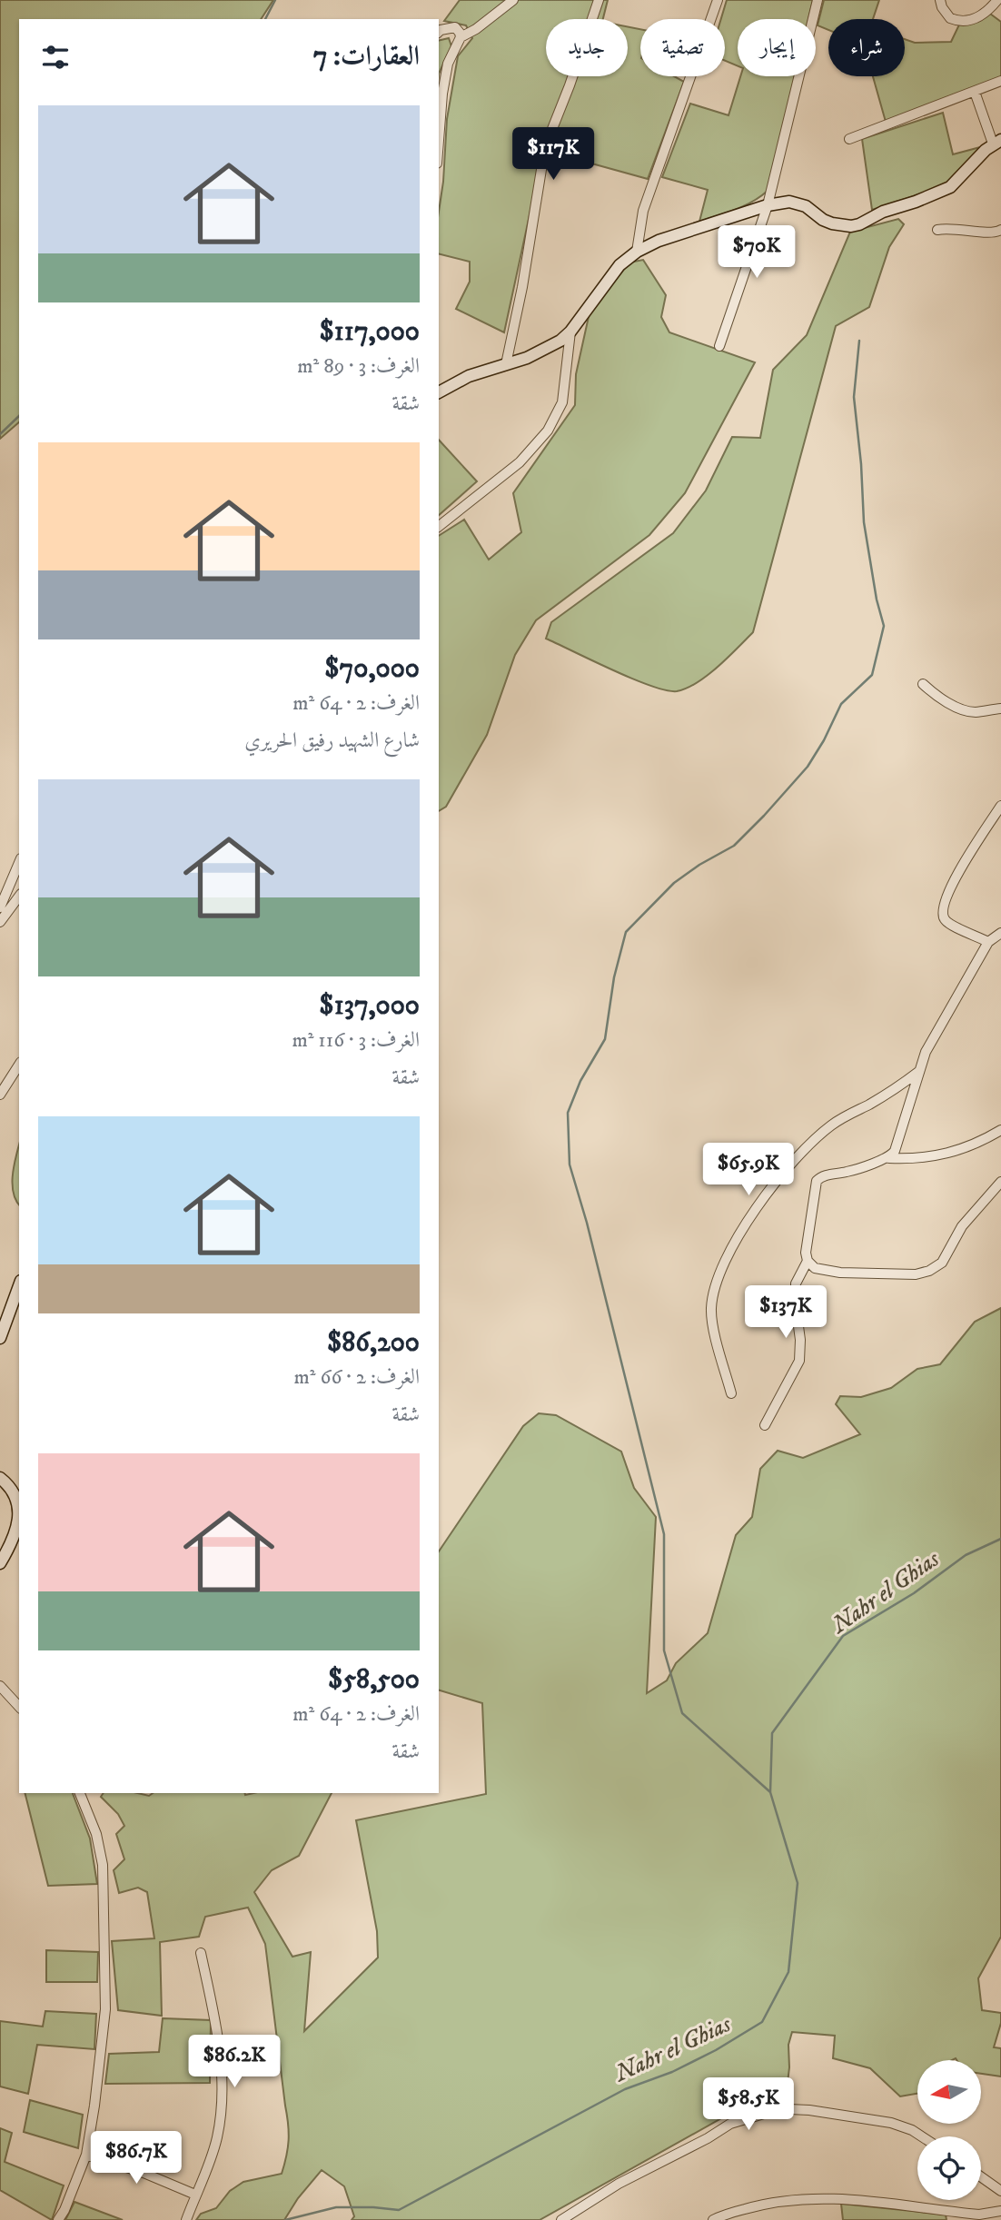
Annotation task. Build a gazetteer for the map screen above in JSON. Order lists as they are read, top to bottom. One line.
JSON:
{"water":["Nahr el Ghias"],"north":"left","page":{"chip":["شراء","إيجار","تصفية","جديد"],"heading":"العقارات: 7","list":[{"name":"$117,000","note":"الغرف: 3 · 89 m² · شقة"},{"name":"$70,000","note":"الغرف: 2 · 64 m² · شارع الشهيد رفيق الحريري"},{"name":"$137,000","note":"الغرف: 3 · 116 m² · شقة"},{"name":"$86,200","note":"الغرف: 2 · 66 m² · شقة"},{"name":"$58,500","note":"الغرف: 2 · 64 m² · شقة"}],"price":["$117K","$70K","$65.9K","$137K","$86.2K","$58.5K","$86.7K"]}}
